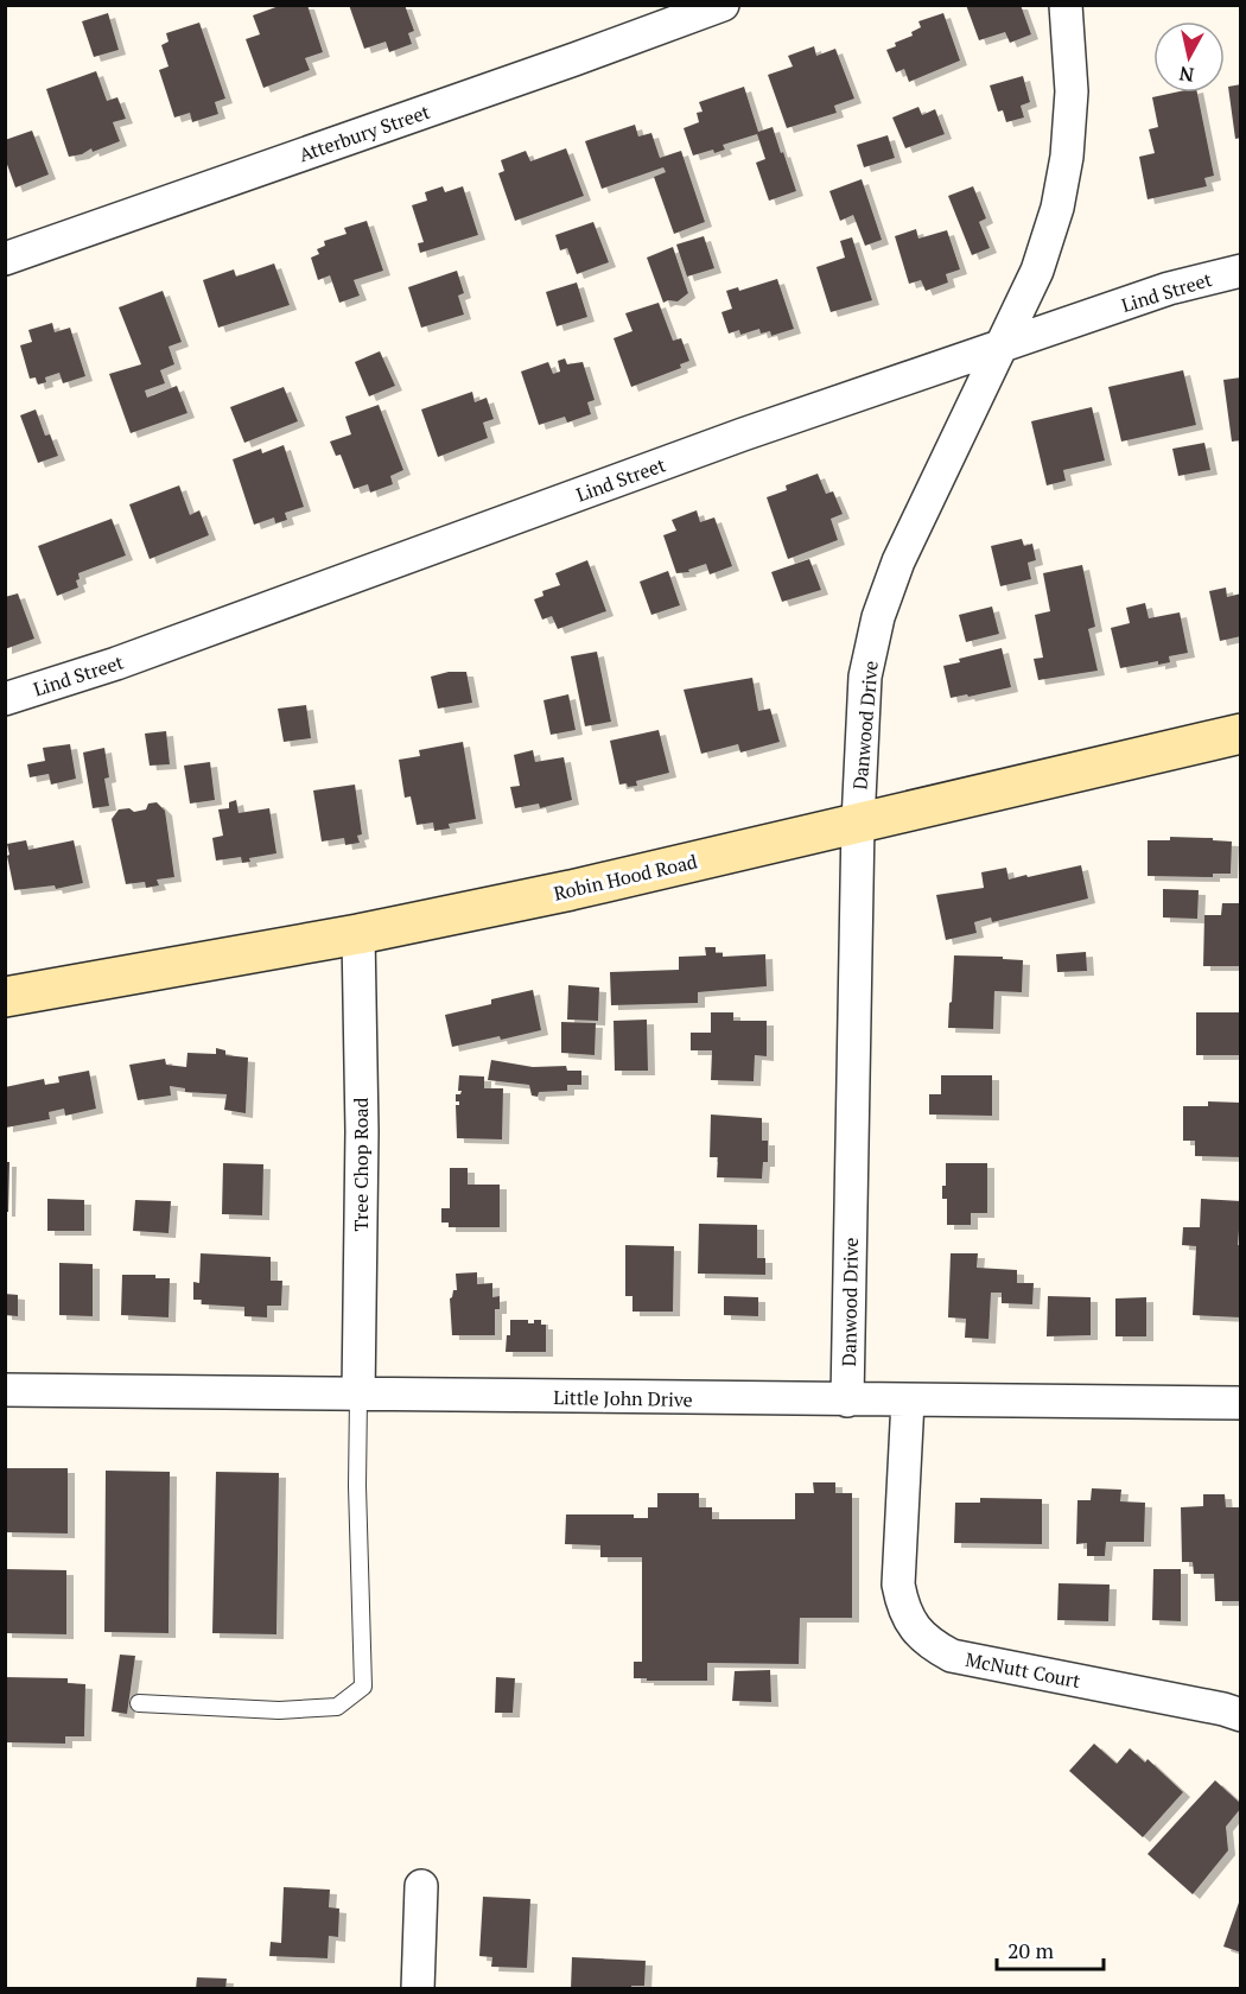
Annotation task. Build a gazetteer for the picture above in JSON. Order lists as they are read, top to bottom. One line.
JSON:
{"streets":{"street":["Atterbury Street","Lind Street","Danwood Drive","Robin Hood Road","Tree Chop Road","Little John Drive","McNutt Court"]},"crossings":[["Lind Street","Danwood Drive"],["Danwood Drive","Robin Hood Road"],["Danwood Drive","Little John Drive"],["Robin Hood Road","Tree Chop Road"],["Tree Chop Road","Little John Drive"],["Little John Drive","McNutt Court"]],"scale_bar":"20 m","north":"bottom"}
